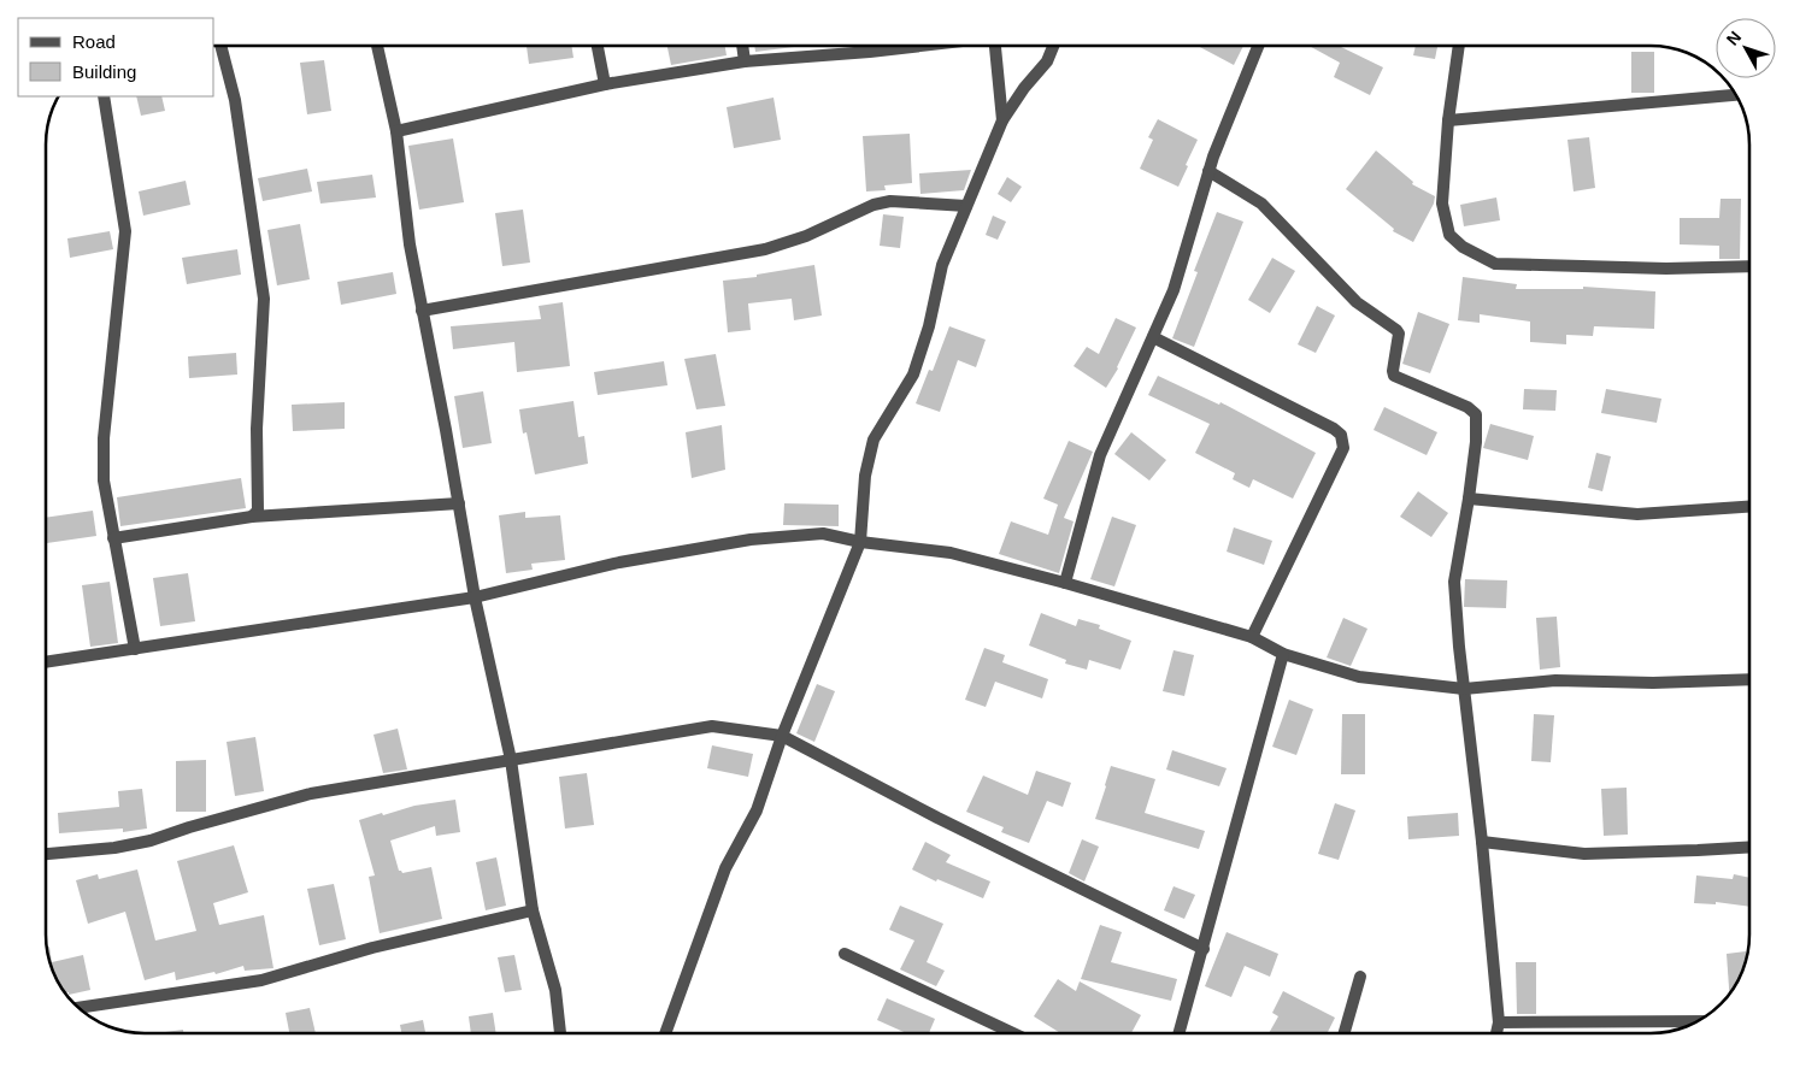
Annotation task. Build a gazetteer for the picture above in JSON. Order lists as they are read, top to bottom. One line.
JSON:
{"legend":["Road","Building"],"north":"top left"}
